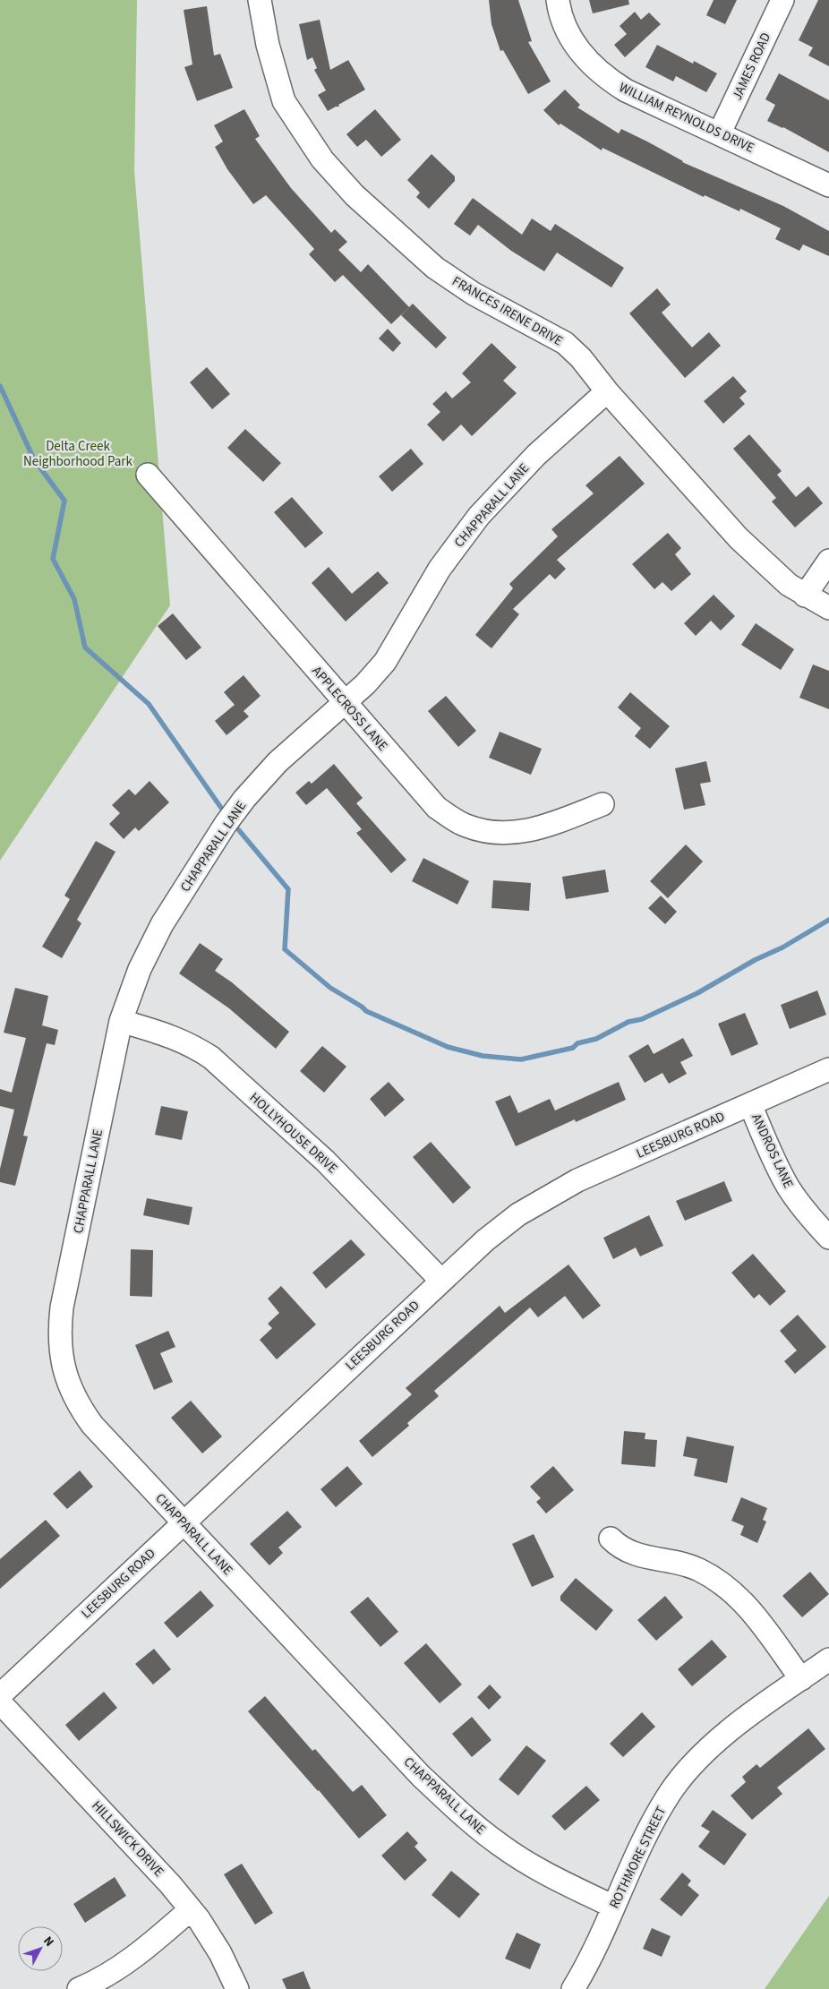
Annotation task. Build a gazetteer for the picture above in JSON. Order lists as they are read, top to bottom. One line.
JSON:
{"streets":{"street":["JAMES ROAD","WILLIAM REYNOLDS DRIVE","FRANCES IRENE DRIVE","CHAPPARALL LANE","APPLECROSS LANE","HOLLYHOUSE DRIVE","LEESBURG ROAD","ANDROS LANE","HILLSWICK DRIVE","ROTHMORE STREET"]},"crossings":[["JAMES ROAD","WILLIAM REYNOLDS DRIVE"],["FRANCES IRENE DRIVE","CHAPPARALL LANE"],["CHAPPARALL LANE","APPLECROSS LANE"],["CHAPPARALL LANE","HOLLYHOUSE DRIVE"],["CHAPPARALL LANE","LEESBURG ROAD"],["CHAPPARALL LANE","ROTHMORE STREET"],["HOLLYHOUSE DRIVE","LEESBURG ROAD"],["LEESBURG ROAD","ANDROS LANE"]],"parks":["Delta Creek Neighborhood Park"],"north":"top right"}
